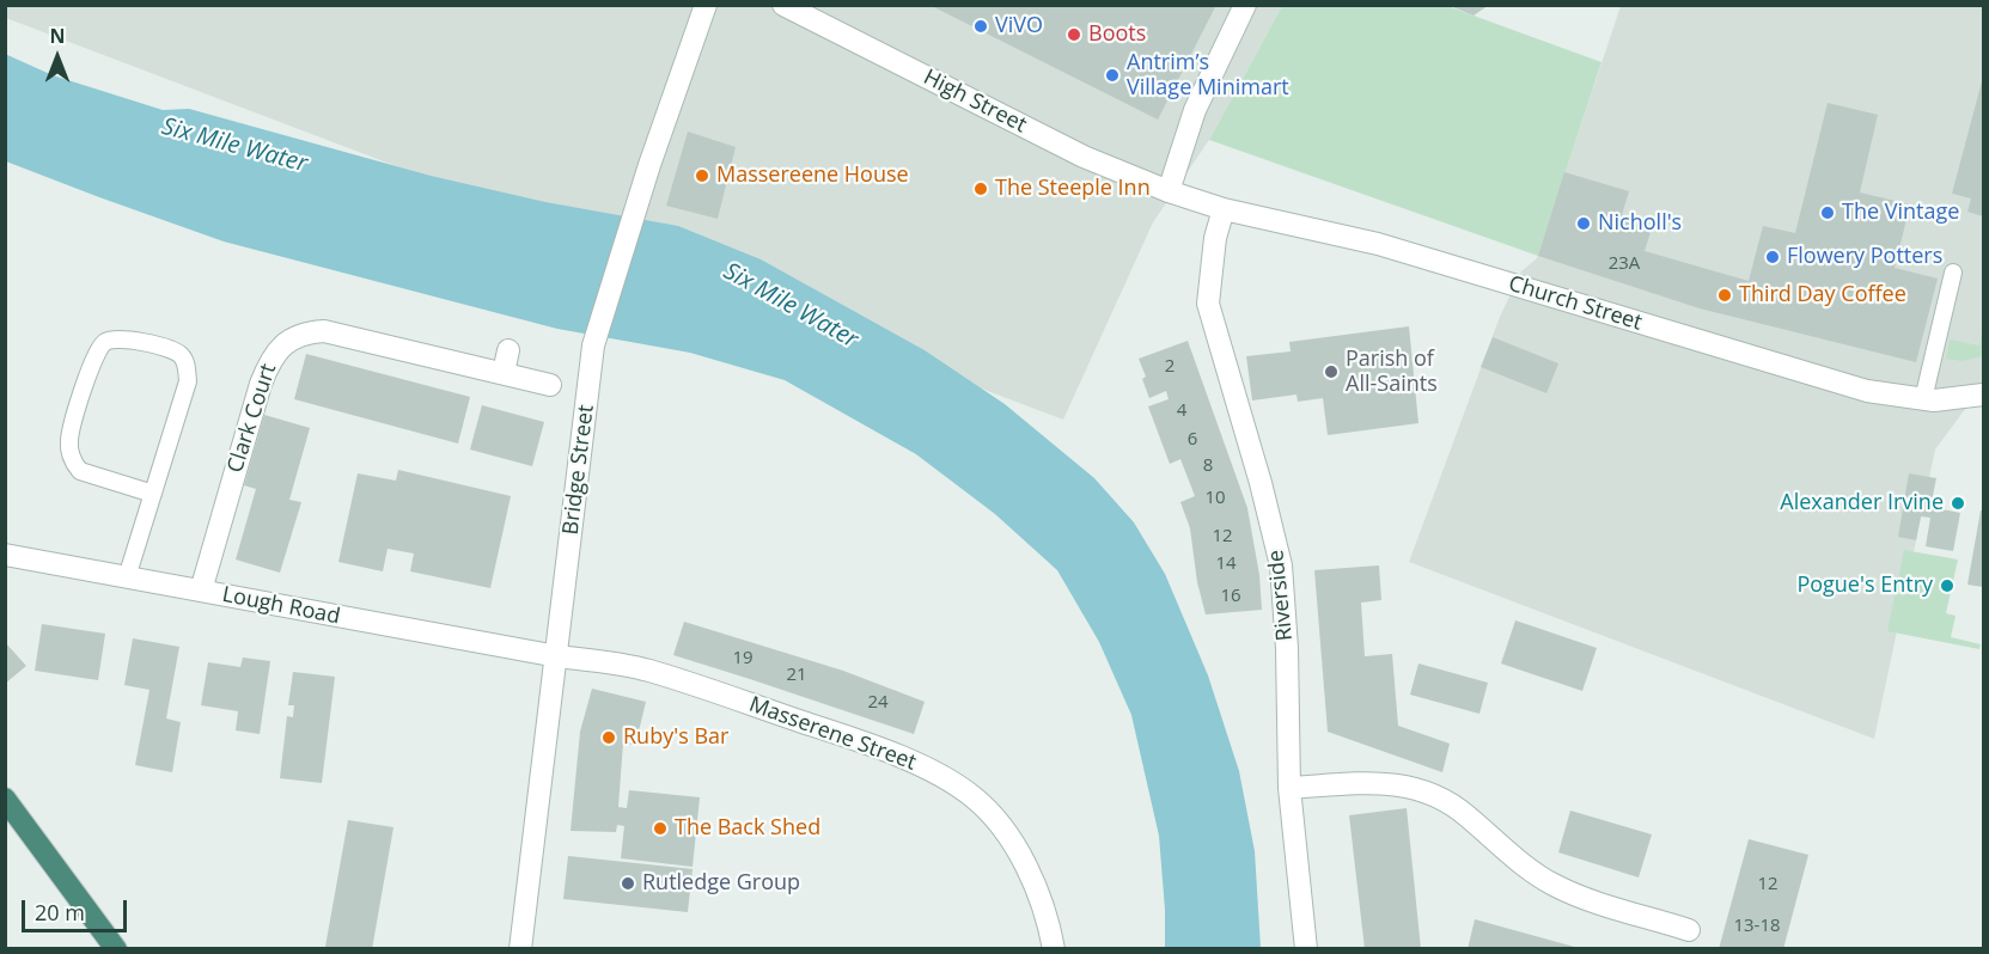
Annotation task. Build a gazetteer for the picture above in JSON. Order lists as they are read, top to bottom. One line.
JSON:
{"streets":{"street":["High Street","Church Street","Clark Court","Bridge Street","Riverside","Lough Road","Masserene Street"]},"crossings":[["High Street","Church Street"],["Church Street","Riverside"],["Clark Court","Lough Road"],["Bridge Street","Lough Road"],["Bridge Street","Masserene Street"],["Lough Road","Masserene Street"]],"water":["Six Mile Water"],"places":["ViVO","Boots","Antrim’s Village Minimart","Massereene House","The Steeple Inn","The Vintage","Nicholl's","Flowery Potters","Third Day Coffee","Parish of All-Saints","Alexander Irvine","Pogue's Entry","Ruby's Bar","The Back Shed","Rutledge Group"],"house_numbers":["23A","2","4","6","8","10","12","14","16","19","21","24","12","13-18"],"scale_bar":"20 m","north":"top"}
